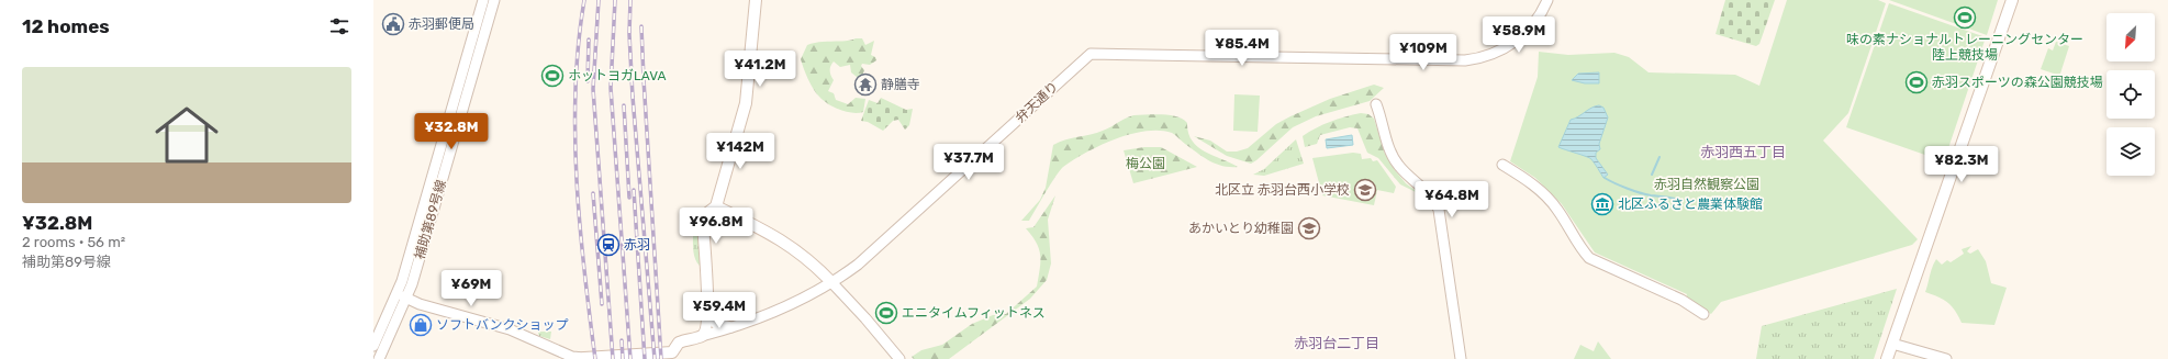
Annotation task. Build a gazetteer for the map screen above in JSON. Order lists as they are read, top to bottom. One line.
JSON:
{"streets":{"main road":["弁天通り"],"street":["補助第89号線"]},"districts":["赤羽西五丁目","赤羽台二丁目"],"parks":["梅公園","赤羽自然観察公園"],"places":{"sports":["味の素ナショナルトレーニングセンター 陸上競技場","ホットヨガLAVA","赤羽スポーツの森公園競技場","エニタイムフィットネス"],"public building":["赤羽郵便局"],"temple":["静膳寺"],"school or university":["北区立 赤羽台西小学校","あかいとり幼稚園"],"museum":["北区ふるさと農業体験館"],"station":["赤羽"],"shop":["ソフトバンクショップ"]},"north":"bottom left","page":{"heading":"12 homes","price":["¥58.9M","¥85.4M","¥109M","¥41.2M","¥32.8M","¥142M","¥37.7M","¥82.3M","¥64.8M","¥96.8M","¥69M","¥59.4M"],"list":[{"name":"¥32.8M","note":"2 rooms · 56 m² · 補助第89号線"}]}}
